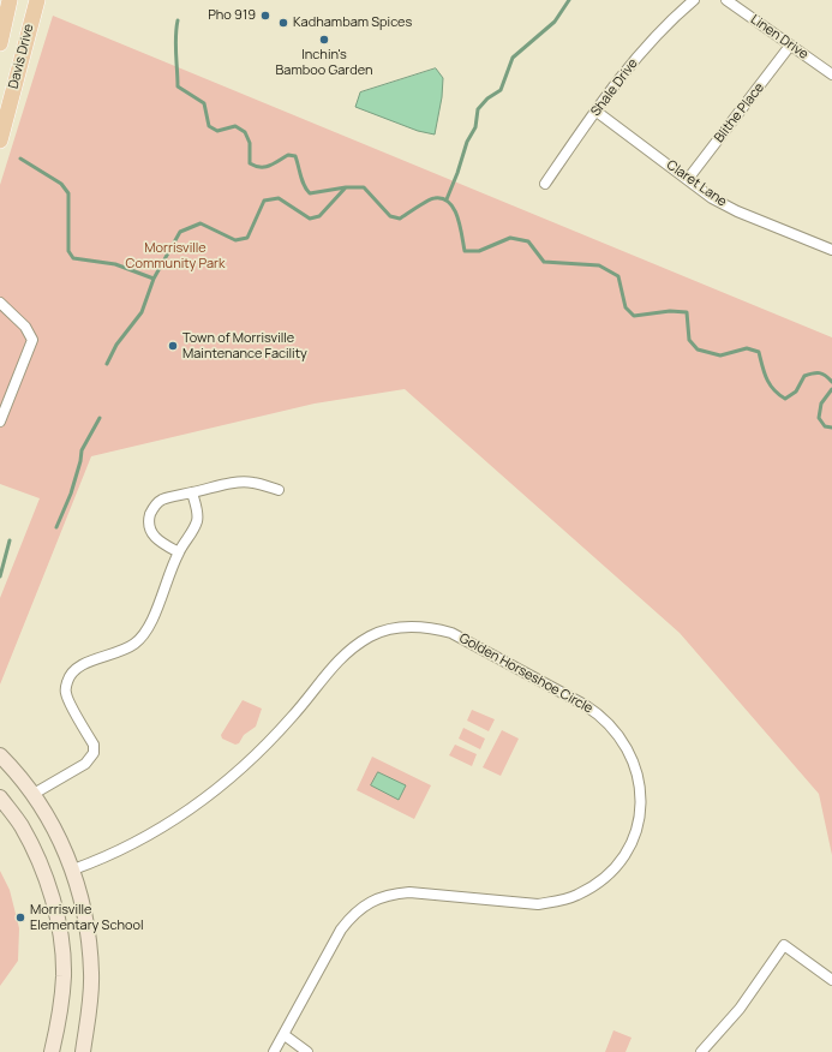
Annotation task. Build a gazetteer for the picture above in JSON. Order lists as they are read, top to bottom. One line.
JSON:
{"streets":{"main road":["Davis Drive"],"street":["Linen Drive","Shale Drive","Blithe Place","Claret Lane","Golden Horseshoe Circle"]},"crossings":[["Linen Drive","Blithe Place"],["Shale Drive","Claret Lane"],["Blithe Place","Claret Lane"]],"parks":["Morrisville Community Park"],"places":["Pho 919","Kadhambam Spices","Inchin's Bamboo Garden","Town of Morrisville Maintenance Facility","Morrisville Elementary School"]}
